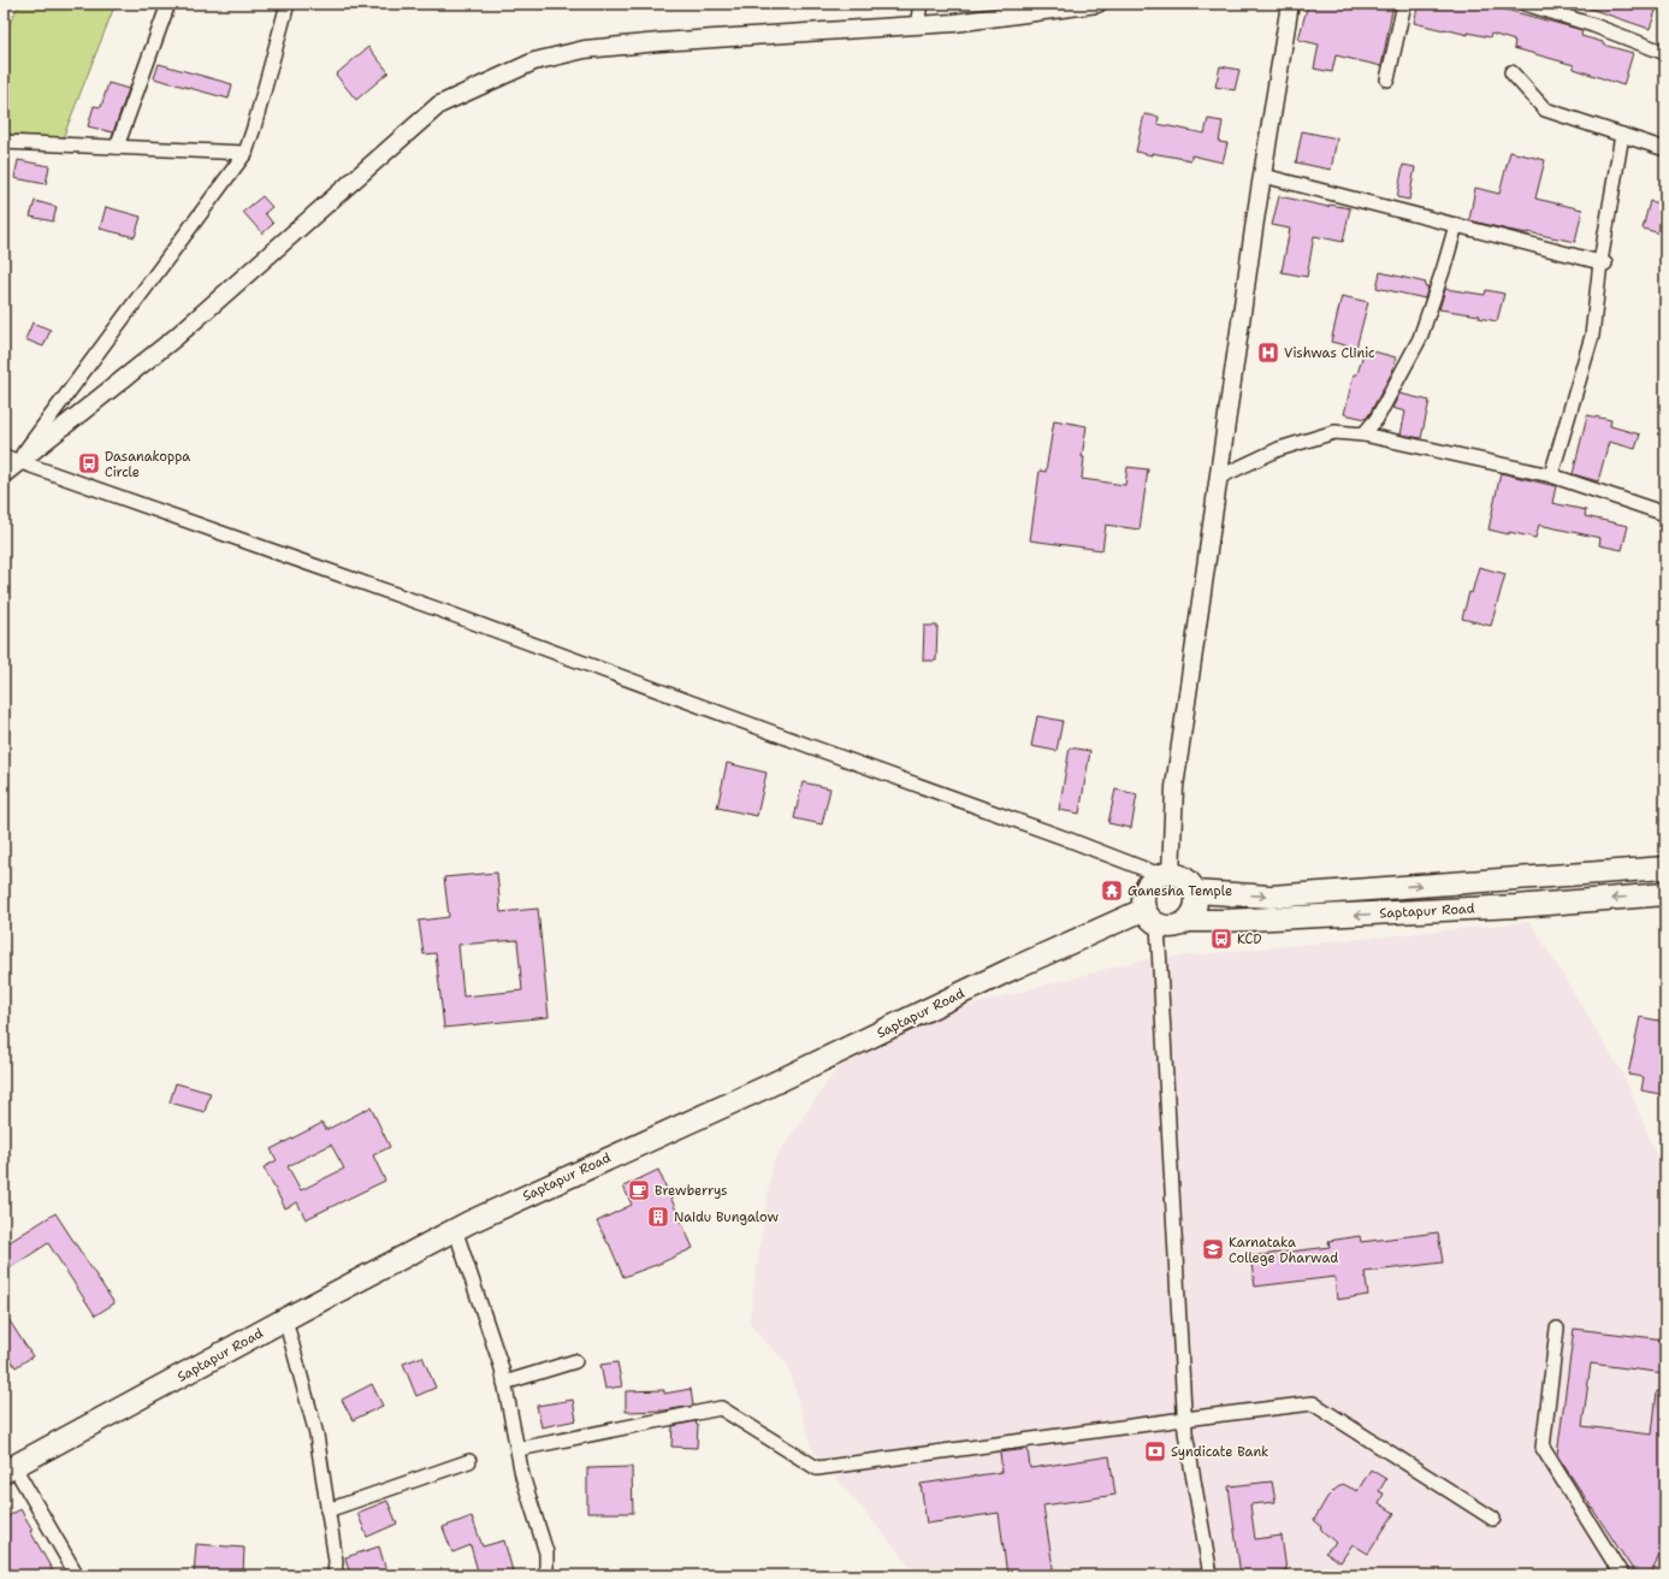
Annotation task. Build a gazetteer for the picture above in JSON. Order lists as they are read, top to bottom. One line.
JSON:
{"streets":{"main road":["Saptapur Road"]},"places":{"hospital":["Vishwas Clinic"],"bus stop":["Dasanakoppa Circle","KCD"],"temple":["Ganesha Temple"],"cafe":["Brewberrys"],"building":["Naidu Bungalow"],"school or university":["Karnataka College Dharwad"],"bank":["Syndicate Bank"]}}
